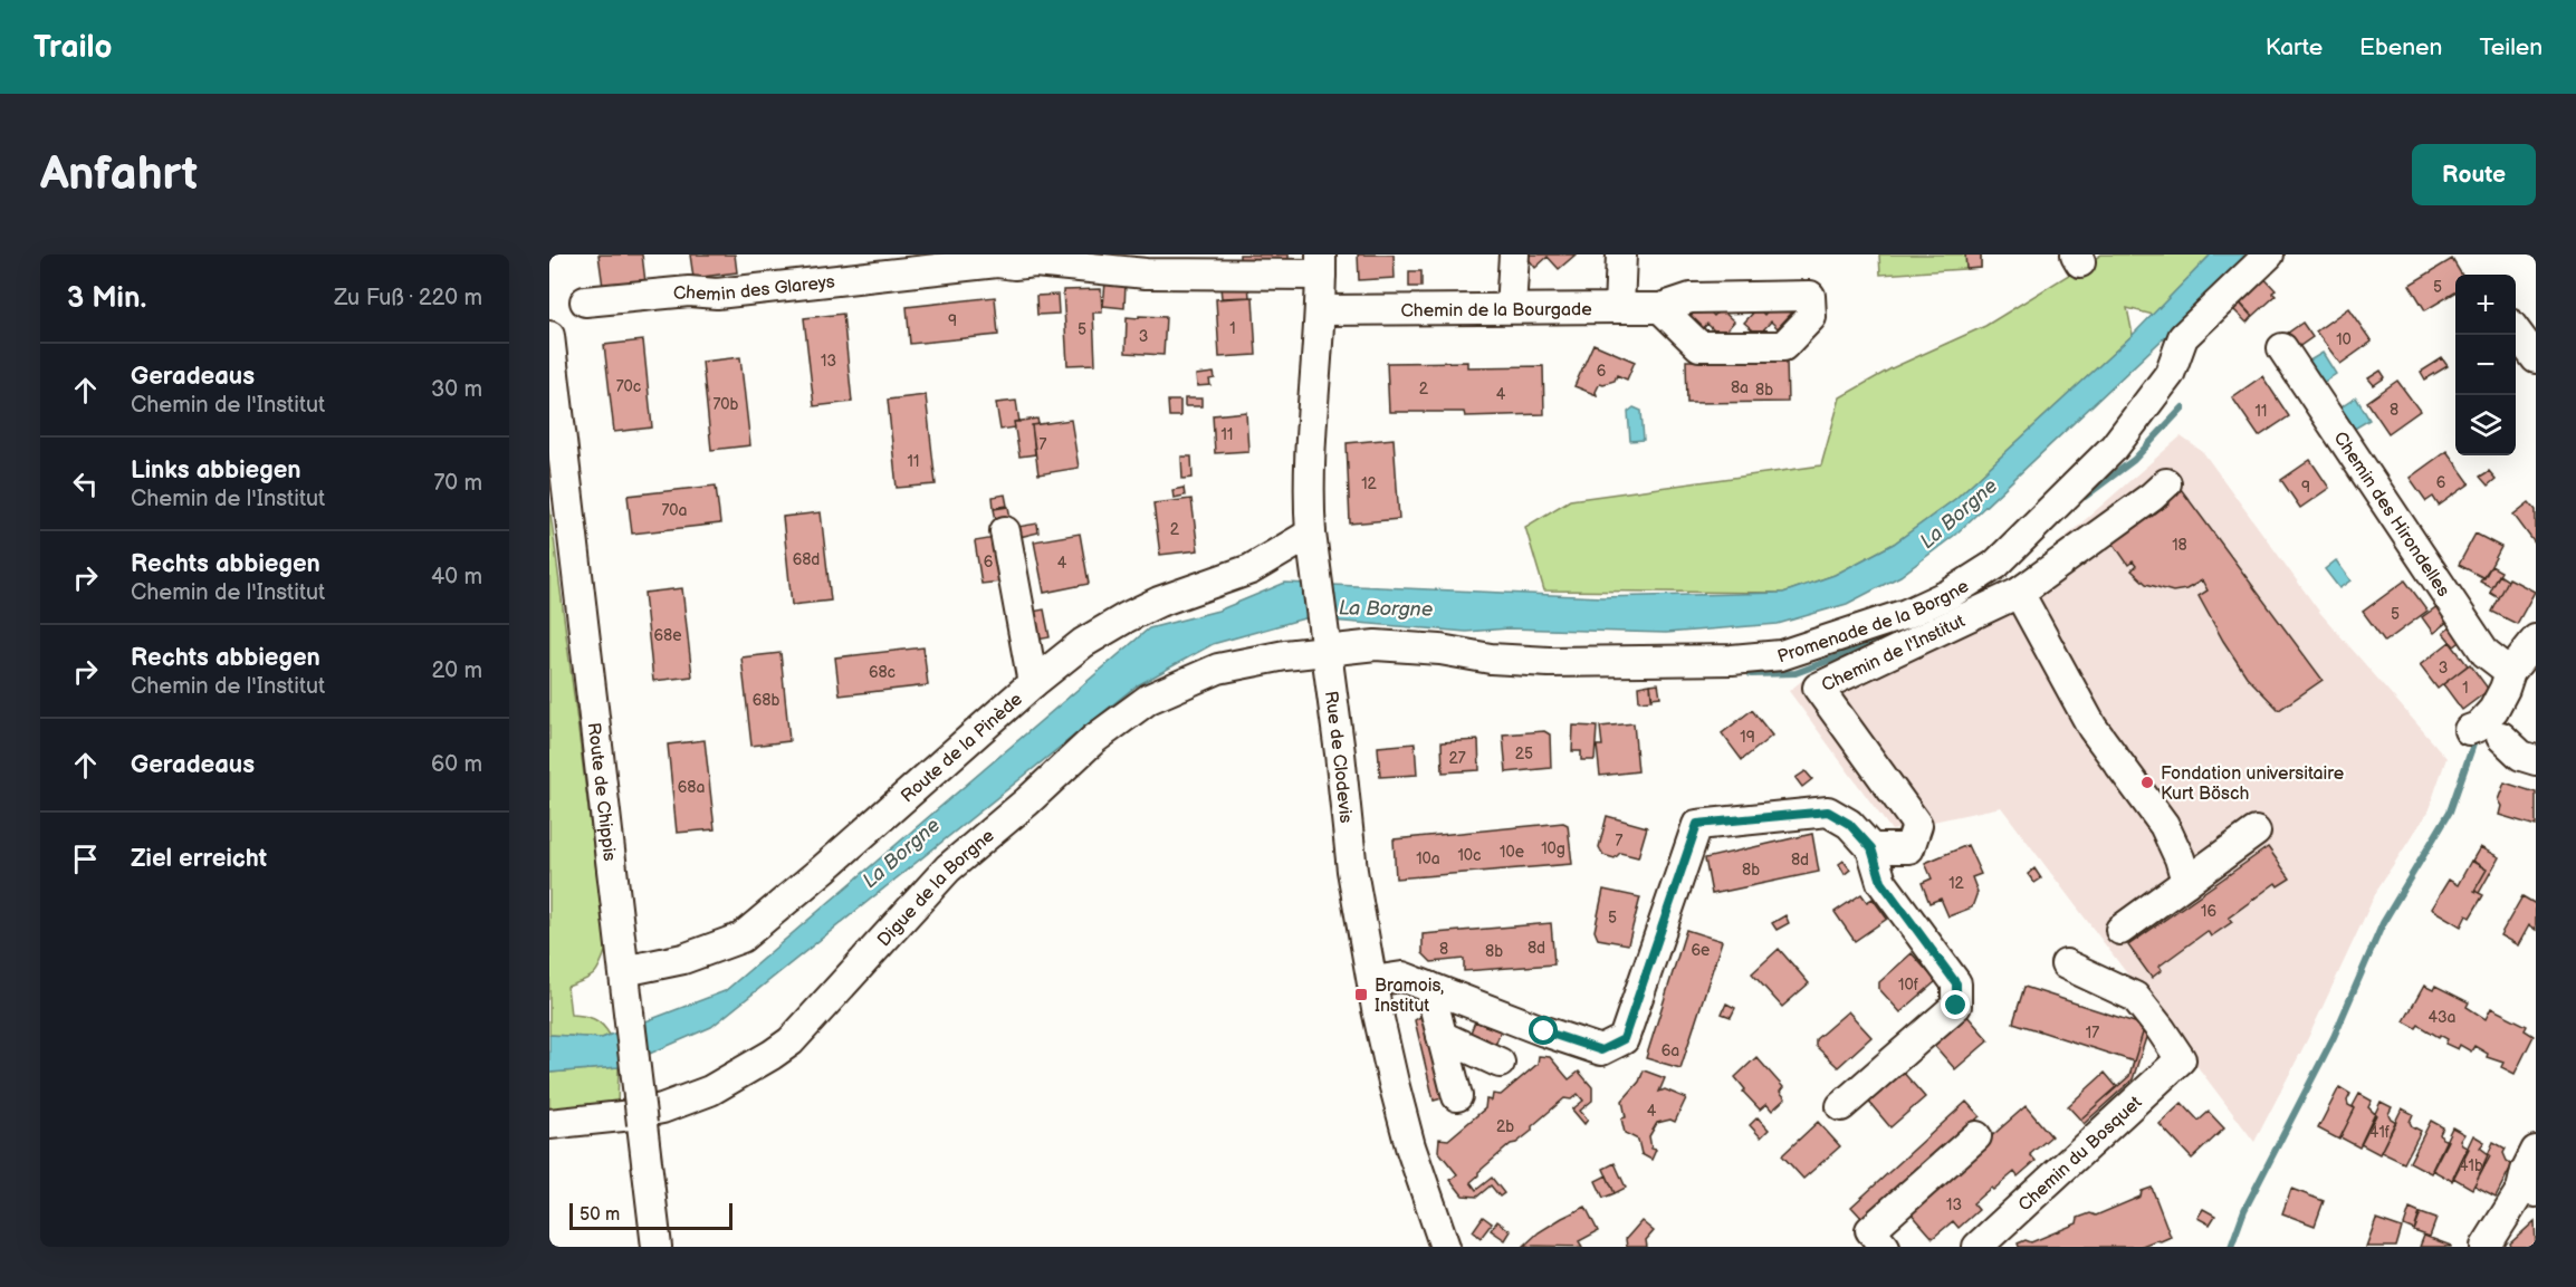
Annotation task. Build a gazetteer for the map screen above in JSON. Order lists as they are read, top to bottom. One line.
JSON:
{"streets":{"street":["Chemin des Glareys","Chemin de la Bourgade","Chemin des Hirondelles","Promenade de la Borgne","Chemin de l'Institut","Route de la Pinède","Rue de Clodevis","Route de Chippis","Digue de la Borgne","Chemin du Bosquet"]},"crossings":[["Chemin des Glareys","Rue de Clodevis"],["Chemin de la Bourgade","Rue de Clodevis"],["Promenade de la Borgne","Rue de Clodevis"],["Promenade de la Borgne","Digue de la Borgne"],["Route de la Pinède","Rue de Clodevis"],["Route de la Pinède","Route de Chippis"],["Rue de Clodevis","Digue de la Borgne"]],"water":["La Borgne"],"places":{"other":["Fondation universitaire Kurt Bösch"],"transit":["Bramois, Institut"]},"house_numbers":["5","9","1","5","3","10","13","6","70c","8a","2","8b","4","70b","8","11","11","7","11","6","12","9","70a","2","18","68d","6","4","5","68e","3","68c","1","68b","19","25","27","68a","7","10g","10e","10c","10a","8d","8b","12","16","5","8d","8","6e","8b","10f","43a","17","6a","4","2b","41f","41b","13"],"scale_bar":"50 m","page":{"header":"Trailo","nav":["Karte","Ebenen","Teilen"],"buttons":"Route","title":"Anfahrt","heading":["3 Min.","Zu Fuß · 220 m"],"map_buttons":["+","−"],"list":[["Geradeaus","Chemin de l'Institut","30 m"],["Links abbiegen","Chemin de l'Institut","70 m"],["Rechts abbiegen","Chemin de l'Institut","40 m"],["Rechts abbiegen","Chemin de l'Institut","20 m"],["Geradeaus","60 m"],"Ziel erreicht"],"scale":"50 m"}}
